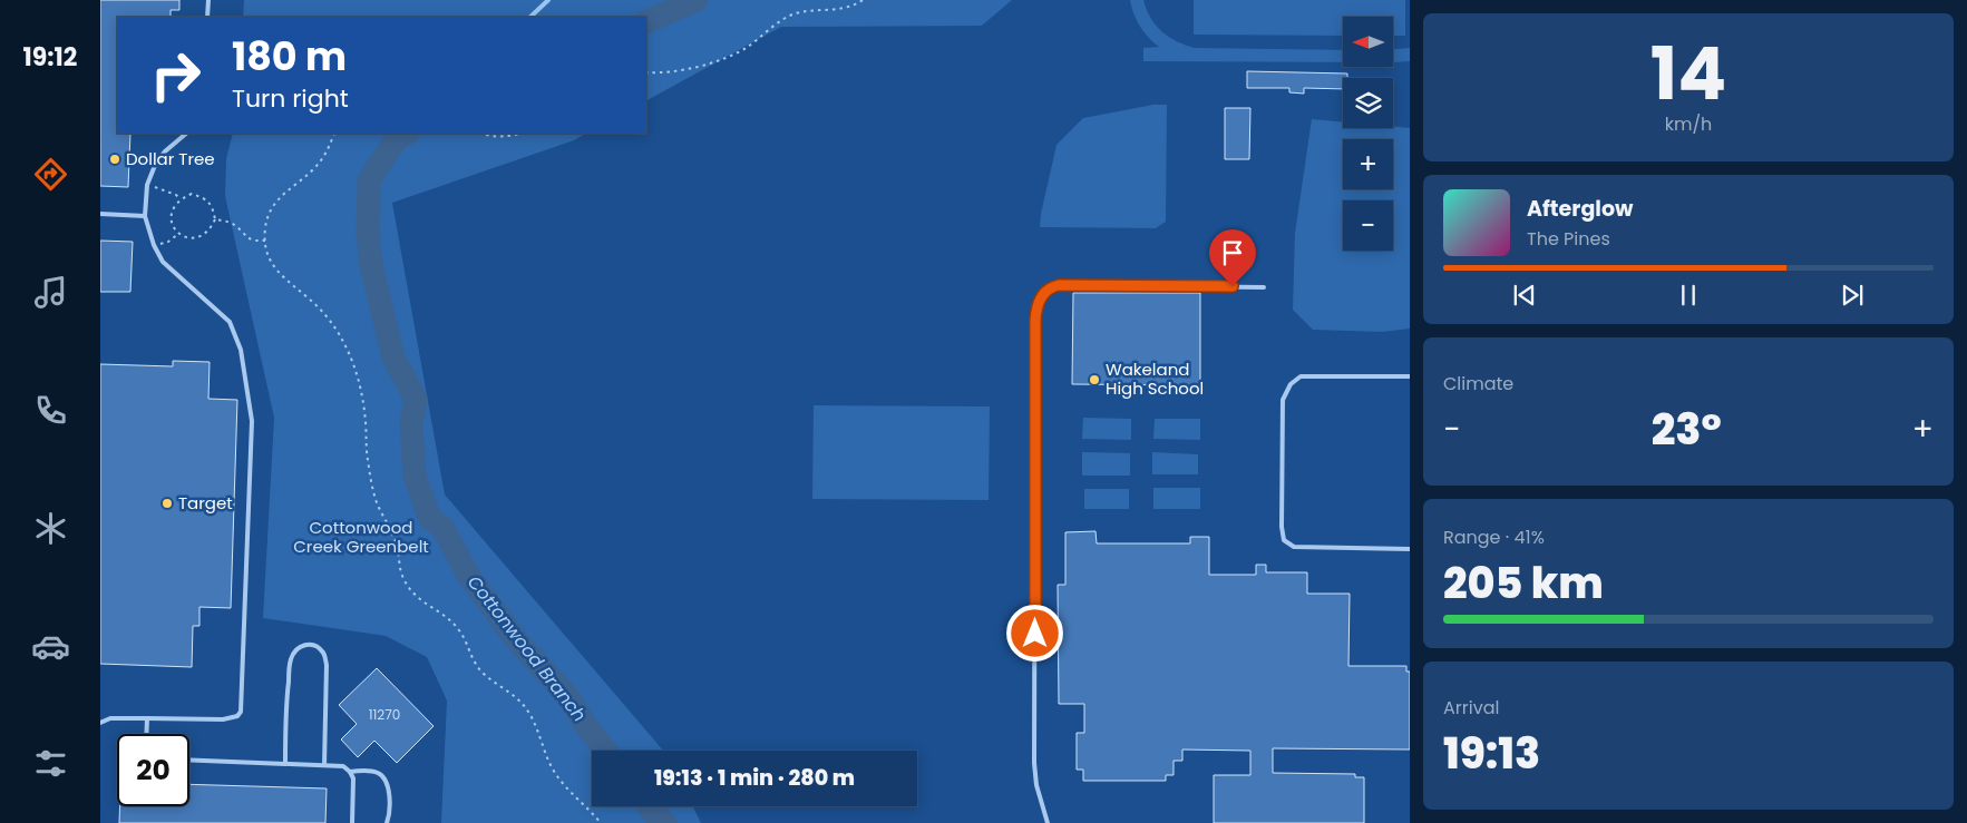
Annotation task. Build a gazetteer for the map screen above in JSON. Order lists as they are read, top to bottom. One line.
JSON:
{"water":["Cottonwood Branch"],"parks":["Cottonwood Creek Greenbelt"],"places":["Dollar Tree","Wakeland High School","Target"],"house_numbers":["11270"],"north":"left","page":{"tabs":"19:12","tile":[["14","km/h"],"Climate",["Range · 41%","205 km"],["Arrival","19:13"]],"map_buttons":["+","−"],"turn":["180 m","Turn right"],"song":["Afterglow","The Pines"],"heat":["−","23°","+"],"limit":"20","trip":"19:13 · 1 min · 280 m"}}
